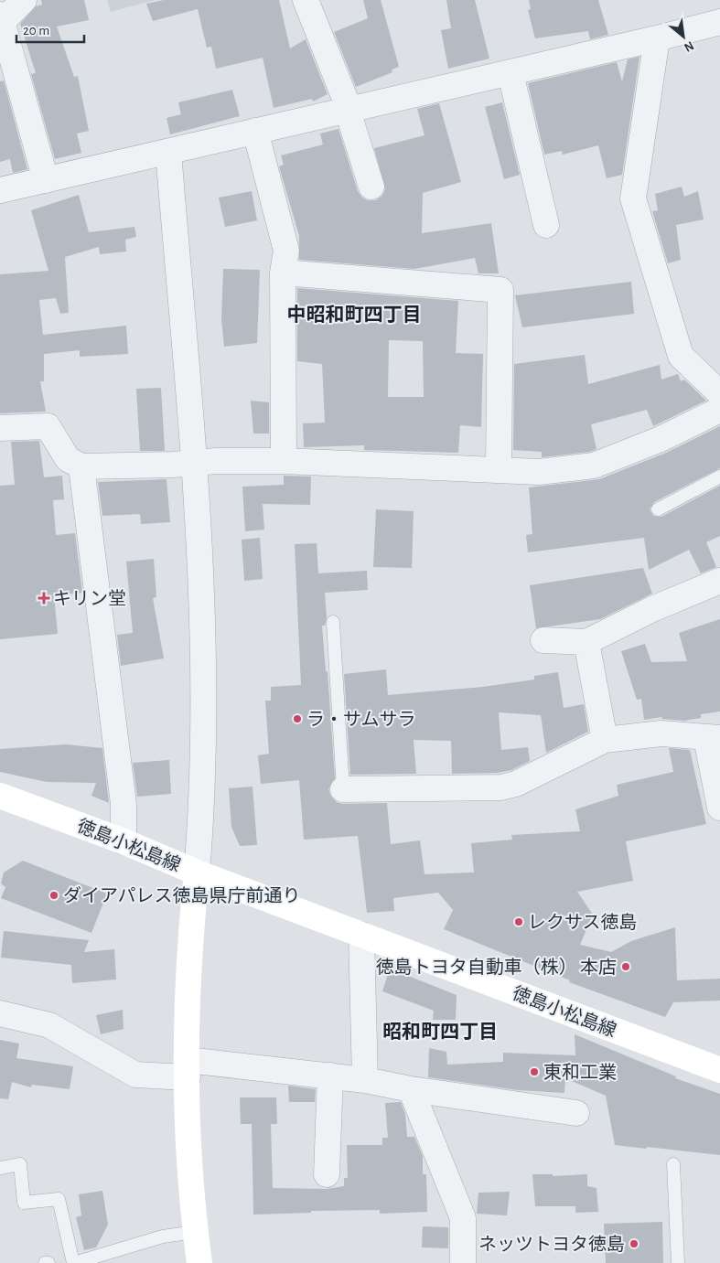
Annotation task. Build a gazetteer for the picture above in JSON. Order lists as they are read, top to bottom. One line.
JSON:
{"streets":{"main road":["徳島小松島線"]},"districts":["中昭和町四丁目","昭和町四丁目"],"places":{"health":["キリン堂"],"other":["ラ・サムサラ","ダイアパレス徳島県庁前通り","レクサス徳島","徳島トヨタ自動車（株） 本店","東和工業","ネッツトヨタ徳島"]},"scale_bar":"20 m","north":"bottom right"}
